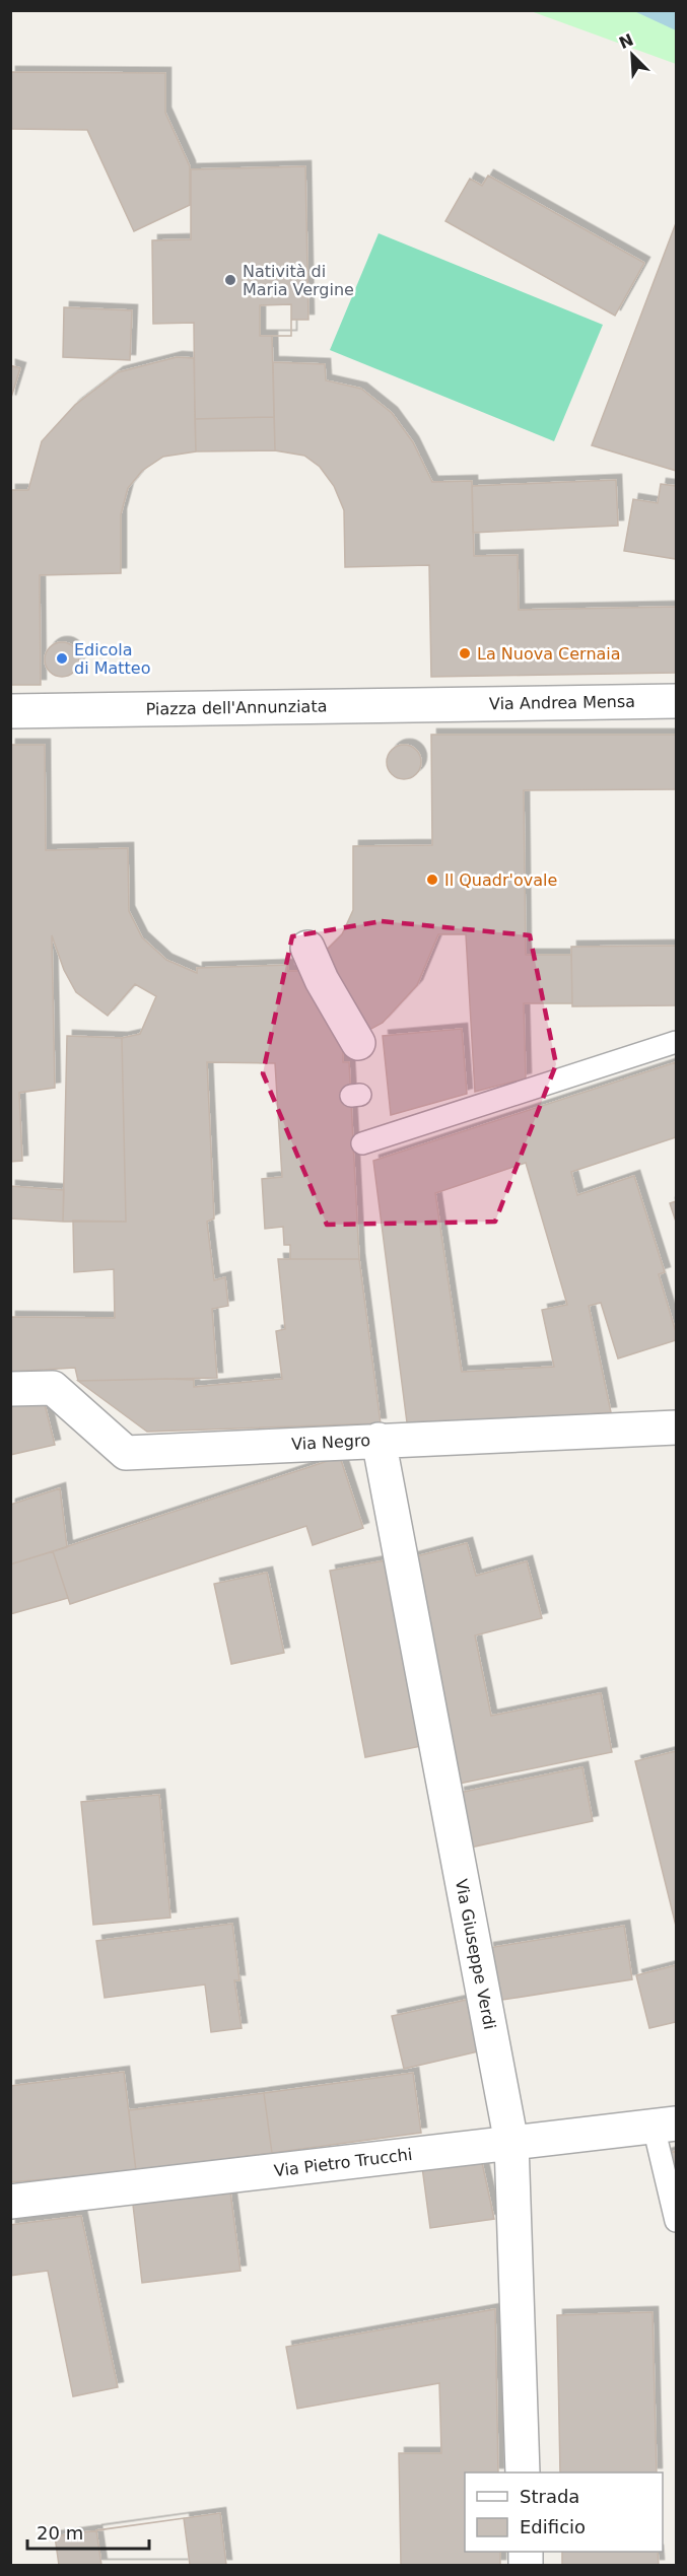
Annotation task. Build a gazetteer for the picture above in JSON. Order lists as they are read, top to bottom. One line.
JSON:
{"streets":{"street":["Via Andrea Mensa","Piazza dell'Annunziata","Via Negro","Via Giuseppe Verdi","Via Pietro Trucchi"]},"crossings":[["Via Andrea Mensa","Piazza dell'Annunziata"],["Via Negro","Via Giuseppe Verdi"],["Via Giuseppe Verdi","Via Pietro Trucchi"]],"places":["Natività di Maria Vergine","La Nuova Cernaia","Edicola di Matteo","Il Quadr'ovale"],"legend":["Strada","Edificio"],"scale_bar":"20 m","north":"top left"}
